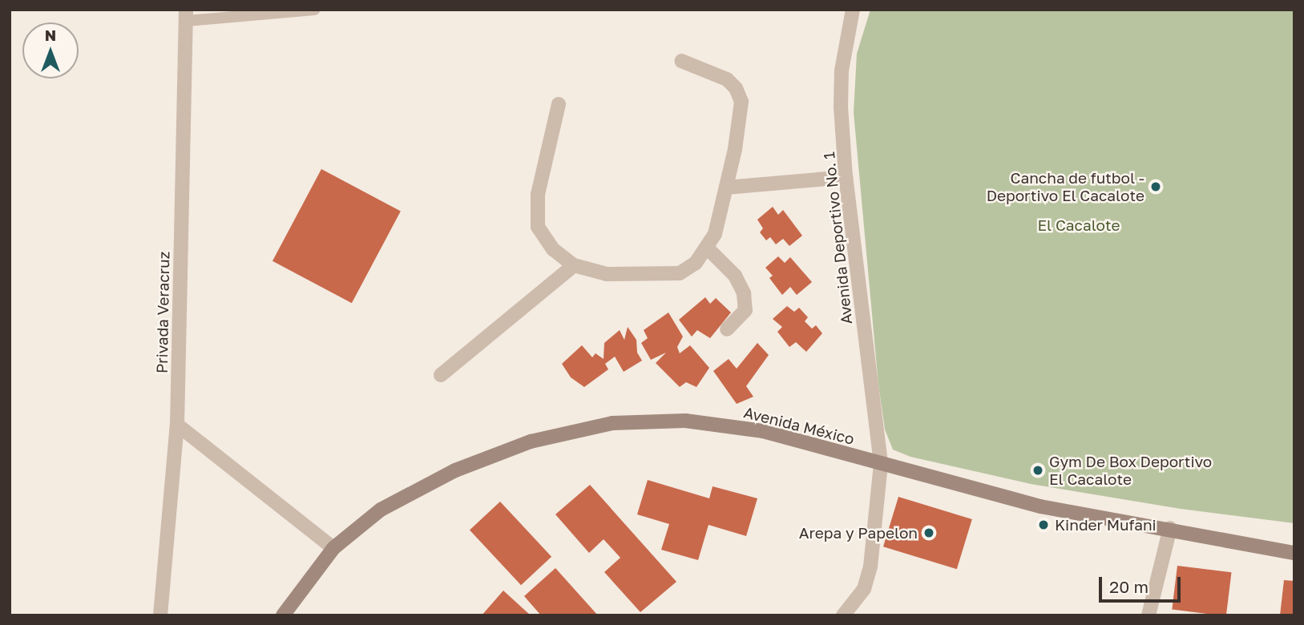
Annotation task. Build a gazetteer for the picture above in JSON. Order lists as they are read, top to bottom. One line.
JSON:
{"streets":{"main road":["Avenida México"],"street":["Avenida Deportivo No. 1","Privada Veracruz"]},"crossings":[["Avenida Deportivo No. 1","Avenida México"]],"parks":["El Cacalote"],"places":["Cancha de futbol - Deportivo El Cacalote","Gym De Box Deportivo El Cacalote","Kinder Mufani","Arepa y Papelon"],"scale_bar":"20 m","north":"top"}
